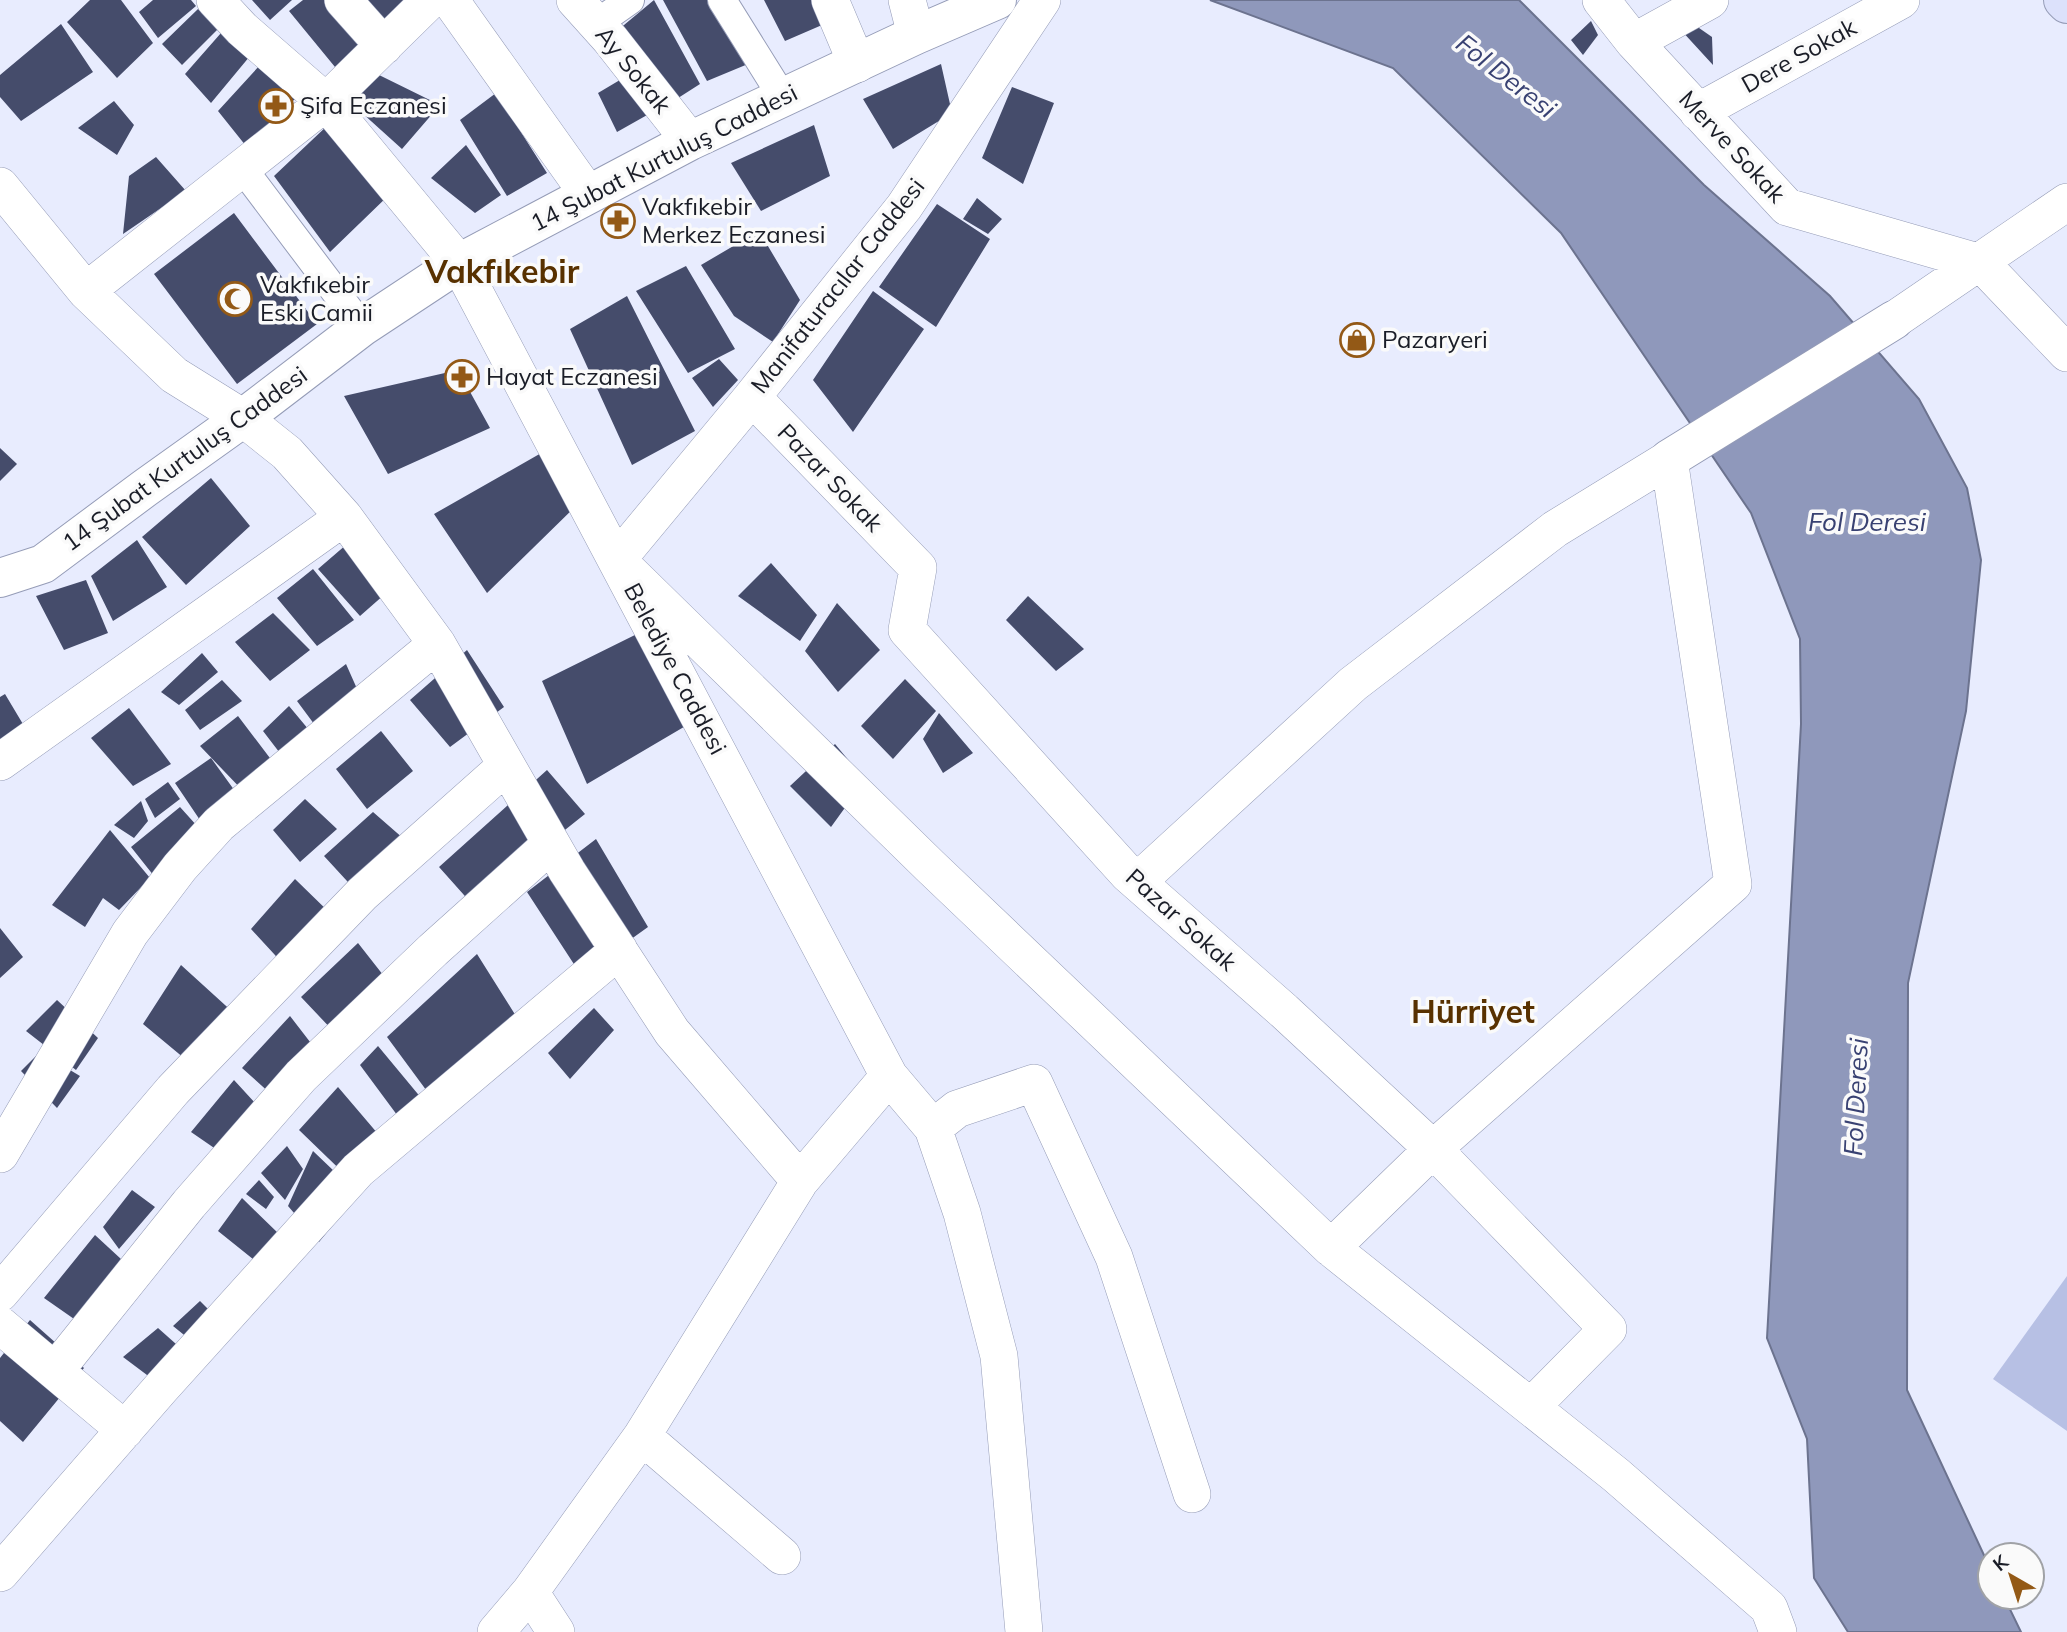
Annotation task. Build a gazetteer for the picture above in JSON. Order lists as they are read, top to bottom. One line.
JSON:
{"streets":{"street":["Dere Sokak","Ay Sokak","Merve Sokak","14 Şubat Kurtuluş Caddesi","Manifaturacılar Caddesi","Pazar Sokak","Belediye Caddesi"]},"crossings":[["Dere Sokak","Merve Sokak"],["Ay Sokak","14 Şubat Kurtuluş Caddesi"],["14 Şubat Kurtuluş Caddesi","Belediye Caddesi"],["Manifaturacılar Caddesi","Pazar Sokak"],["Manifaturacılar Caddesi","Belediye Caddesi"]],"districts":["Vakfıkebir","Hürriyet"],"water":["Fol Deresi"],"places":{"pharmacy":["Şifa Eczanesi","Vakfıkebir Merkez Eczanesi","Hayat Eczanesi"],"mosque":["Vakfıkebir Eski Camii"],"shop":["Pazaryeri"]},"north":"top left"}
